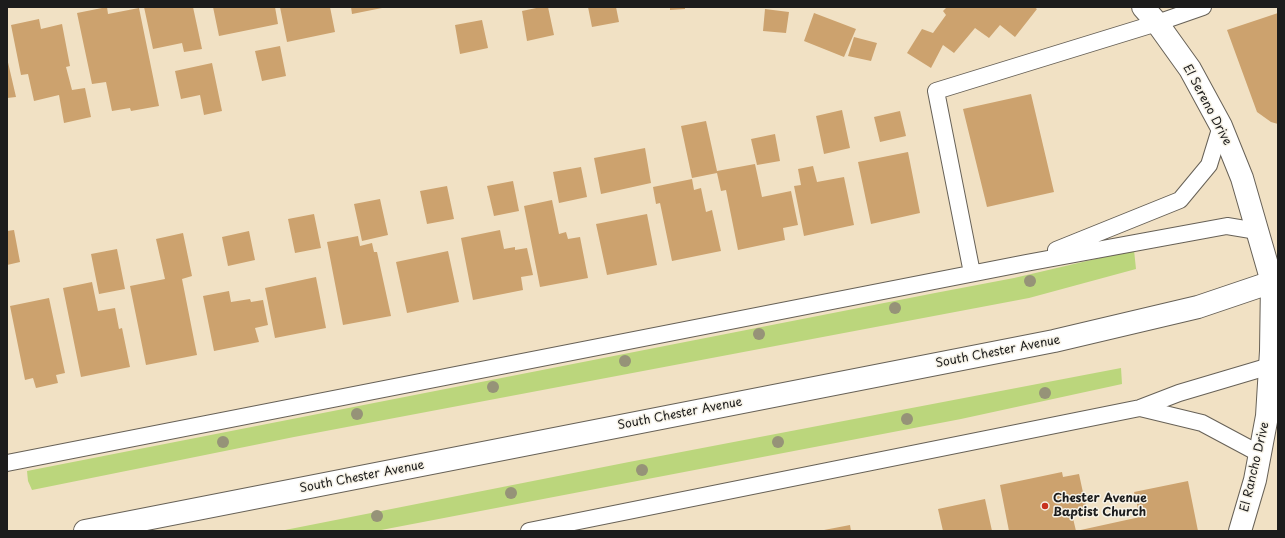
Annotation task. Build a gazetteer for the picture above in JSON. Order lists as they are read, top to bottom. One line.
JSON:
{"streets":{"main road":["El Sereno Drive","South Chester Avenue","El Rancho Drive"]},"crossings":[["El Sereno Drive","South Chester Avenue"],["El Sereno Drive","El Rancho Drive"],["South Chester Avenue","El Rancho Drive"]],"places":["Chester Avenue Baptist Church"]}
